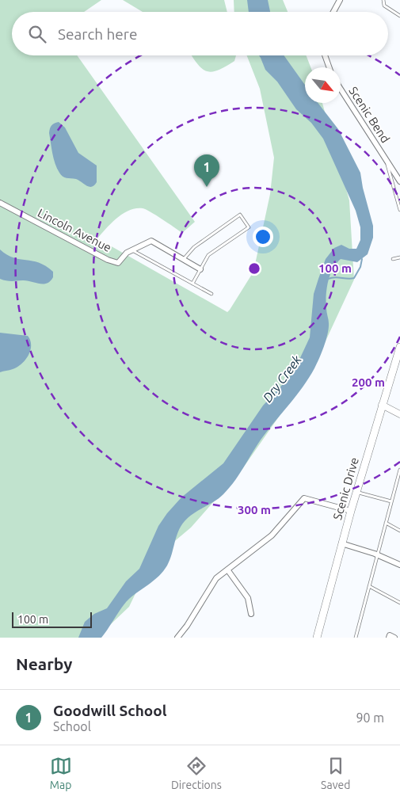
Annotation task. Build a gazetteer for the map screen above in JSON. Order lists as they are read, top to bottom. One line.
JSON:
{"streets":{"main road":["Scenic Drive"],"street":["Scenic Bend","Lincoln Avenue"]},"water":["Dry Creek"],"scale_bar":"100 m","north":"bottom right","page":{"search":"Search here","pins":"1","scale":"100 m","heading":"Nearby","list":[{"mark":"1","name":"Goodwill School","note":"School","value":"90 m"}],"nav":["Map","Directions","Saved"]},"rings":["100 m","200 m","300 m"]}
